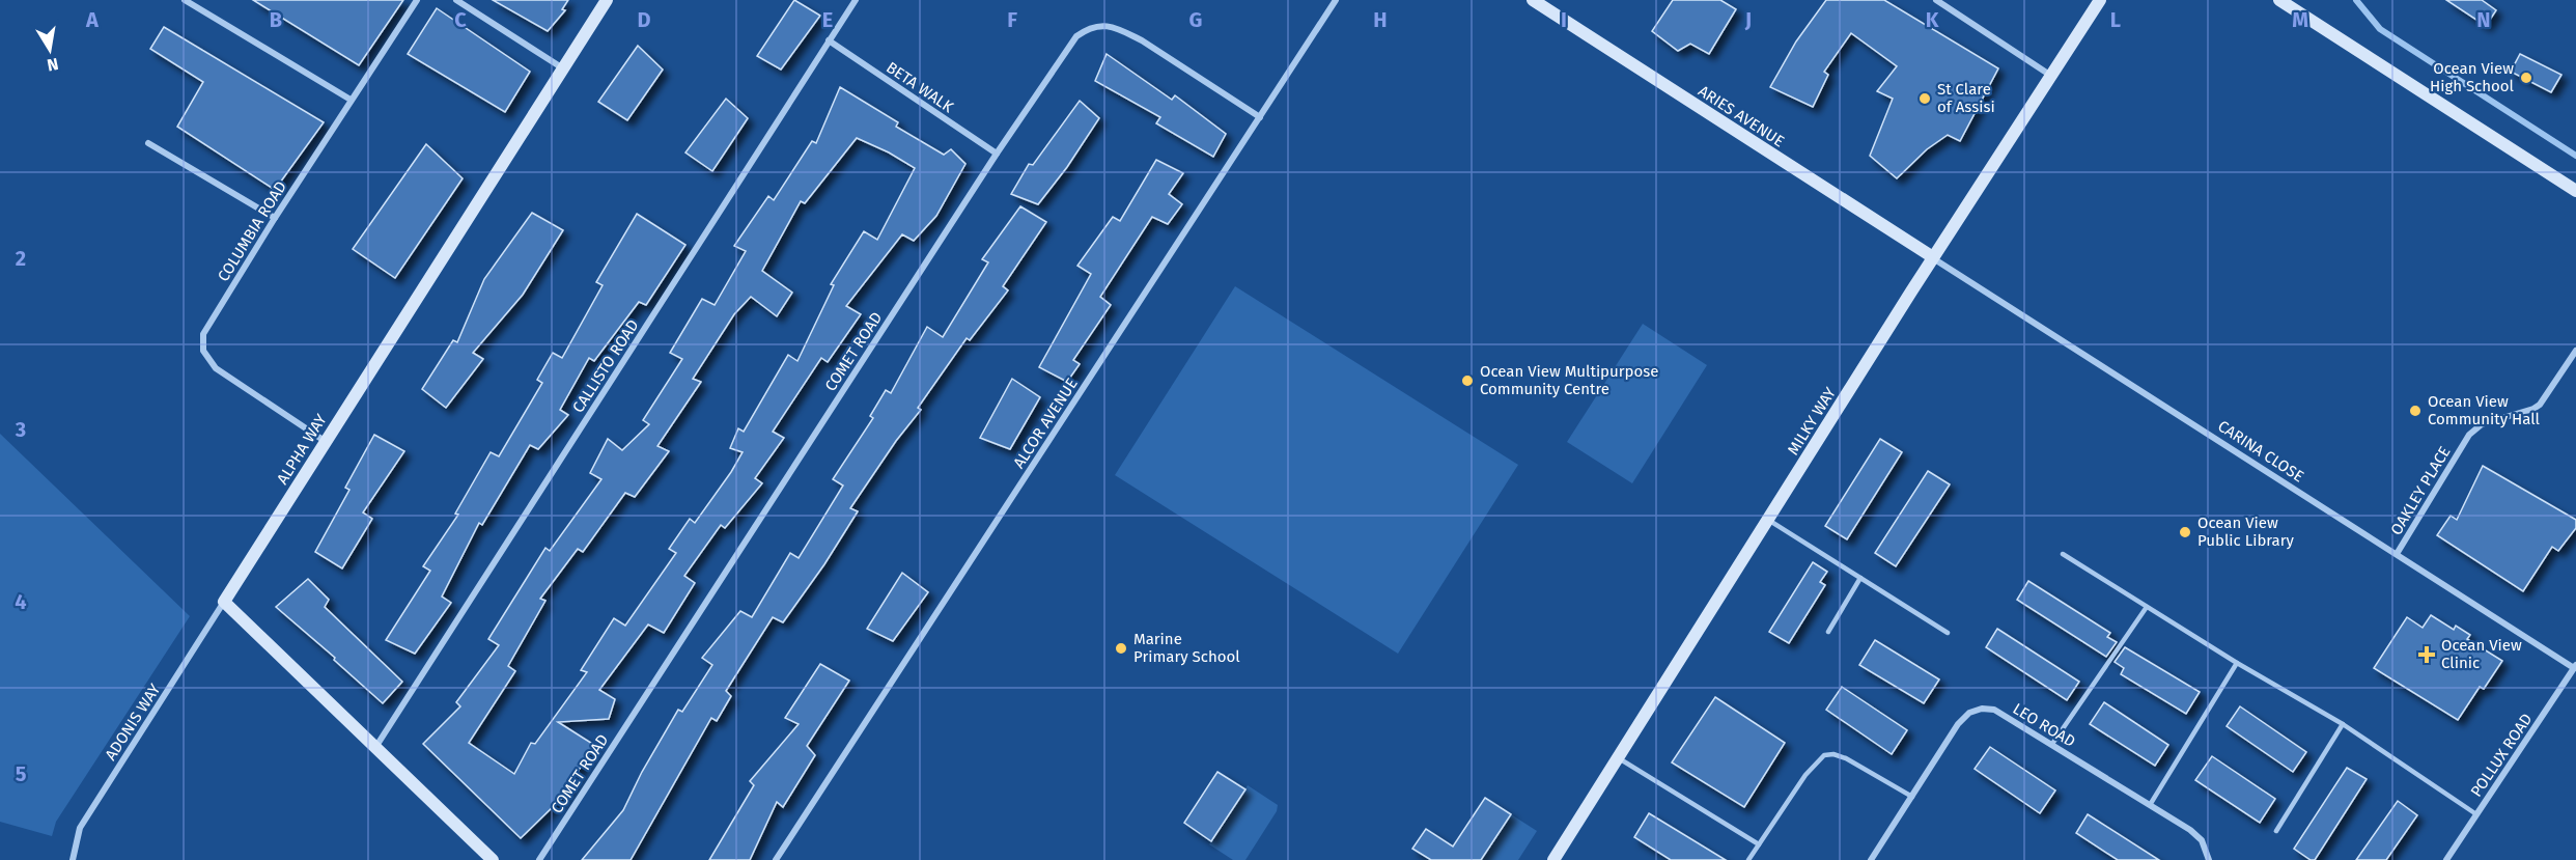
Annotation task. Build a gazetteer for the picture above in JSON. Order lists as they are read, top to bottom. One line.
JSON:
{"streets":{"street":["BETA WALK","ARIES AVENUE","COLUMBIA ROAD","COMET ROAD","CALLISTO ROAD","MILKY WAY","ALCOR AVENUE","ALPHA WAY","CARINA CLOSE","OAKLEY PLACE","ADONIS WAY","LEO ROAD","POLLUX ROAD"]},"crossings":[["BETA WALK","COMET ROAD"],["BETA WALK","CALLISTO ROAD"],["ARIES AVENUE","MILKY WAY"],["ARIES AVENUE","CARINA CLOSE"],["COLUMBIA ROAD","ALPHA WAY"],["COMET ROAD","ALCOR AVENUE"],["MILKY WAY","CARINA CLOSE"],["ALPHA WAY","ADONIS WAY"],["CARINA CLOSE","OAKLEY PLACE"],["CARINA CLOSE","POLLUX ROAD"]],"places":{"other":["Ocean View High School","St Clare of Assisi","Ocean View Multipurpose Community Centre","Ocean View Community Hall","Ocean View Public Library","Marine Primary School"],"health":["Ocean View Clinic"]},"north":"bottom","grid":{"columns":["A","B","C","D","E","F","G","H","I","J","K","L","M","N"],"rows":["2","3","4","5"]}}
